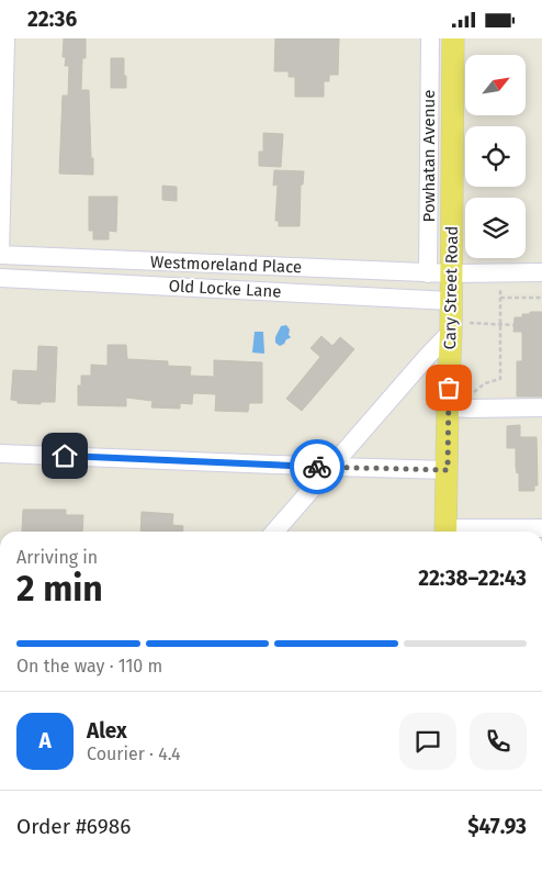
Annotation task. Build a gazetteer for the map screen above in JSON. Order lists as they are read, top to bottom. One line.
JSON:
{"streets":{"main road":["Cary Street Road"],"street":["Powhatan Avenue","Westmoreland Place","Old Locke Lane"]},"crossings":[["Powhatan Avenue","Westmoreland Place"],["Westmoreland Place","Cary Street Road"],["Cary Street Road","Old Locke Lane"]],"north":"top right","page":{"status":"22:36","heading":["2 min","Arriving in","22:38–22:43"],"panel":["Alex","Courier · 4.4","Order #6986","$47.93"],"bar":"On the way · 110 m","round":"A"}}
